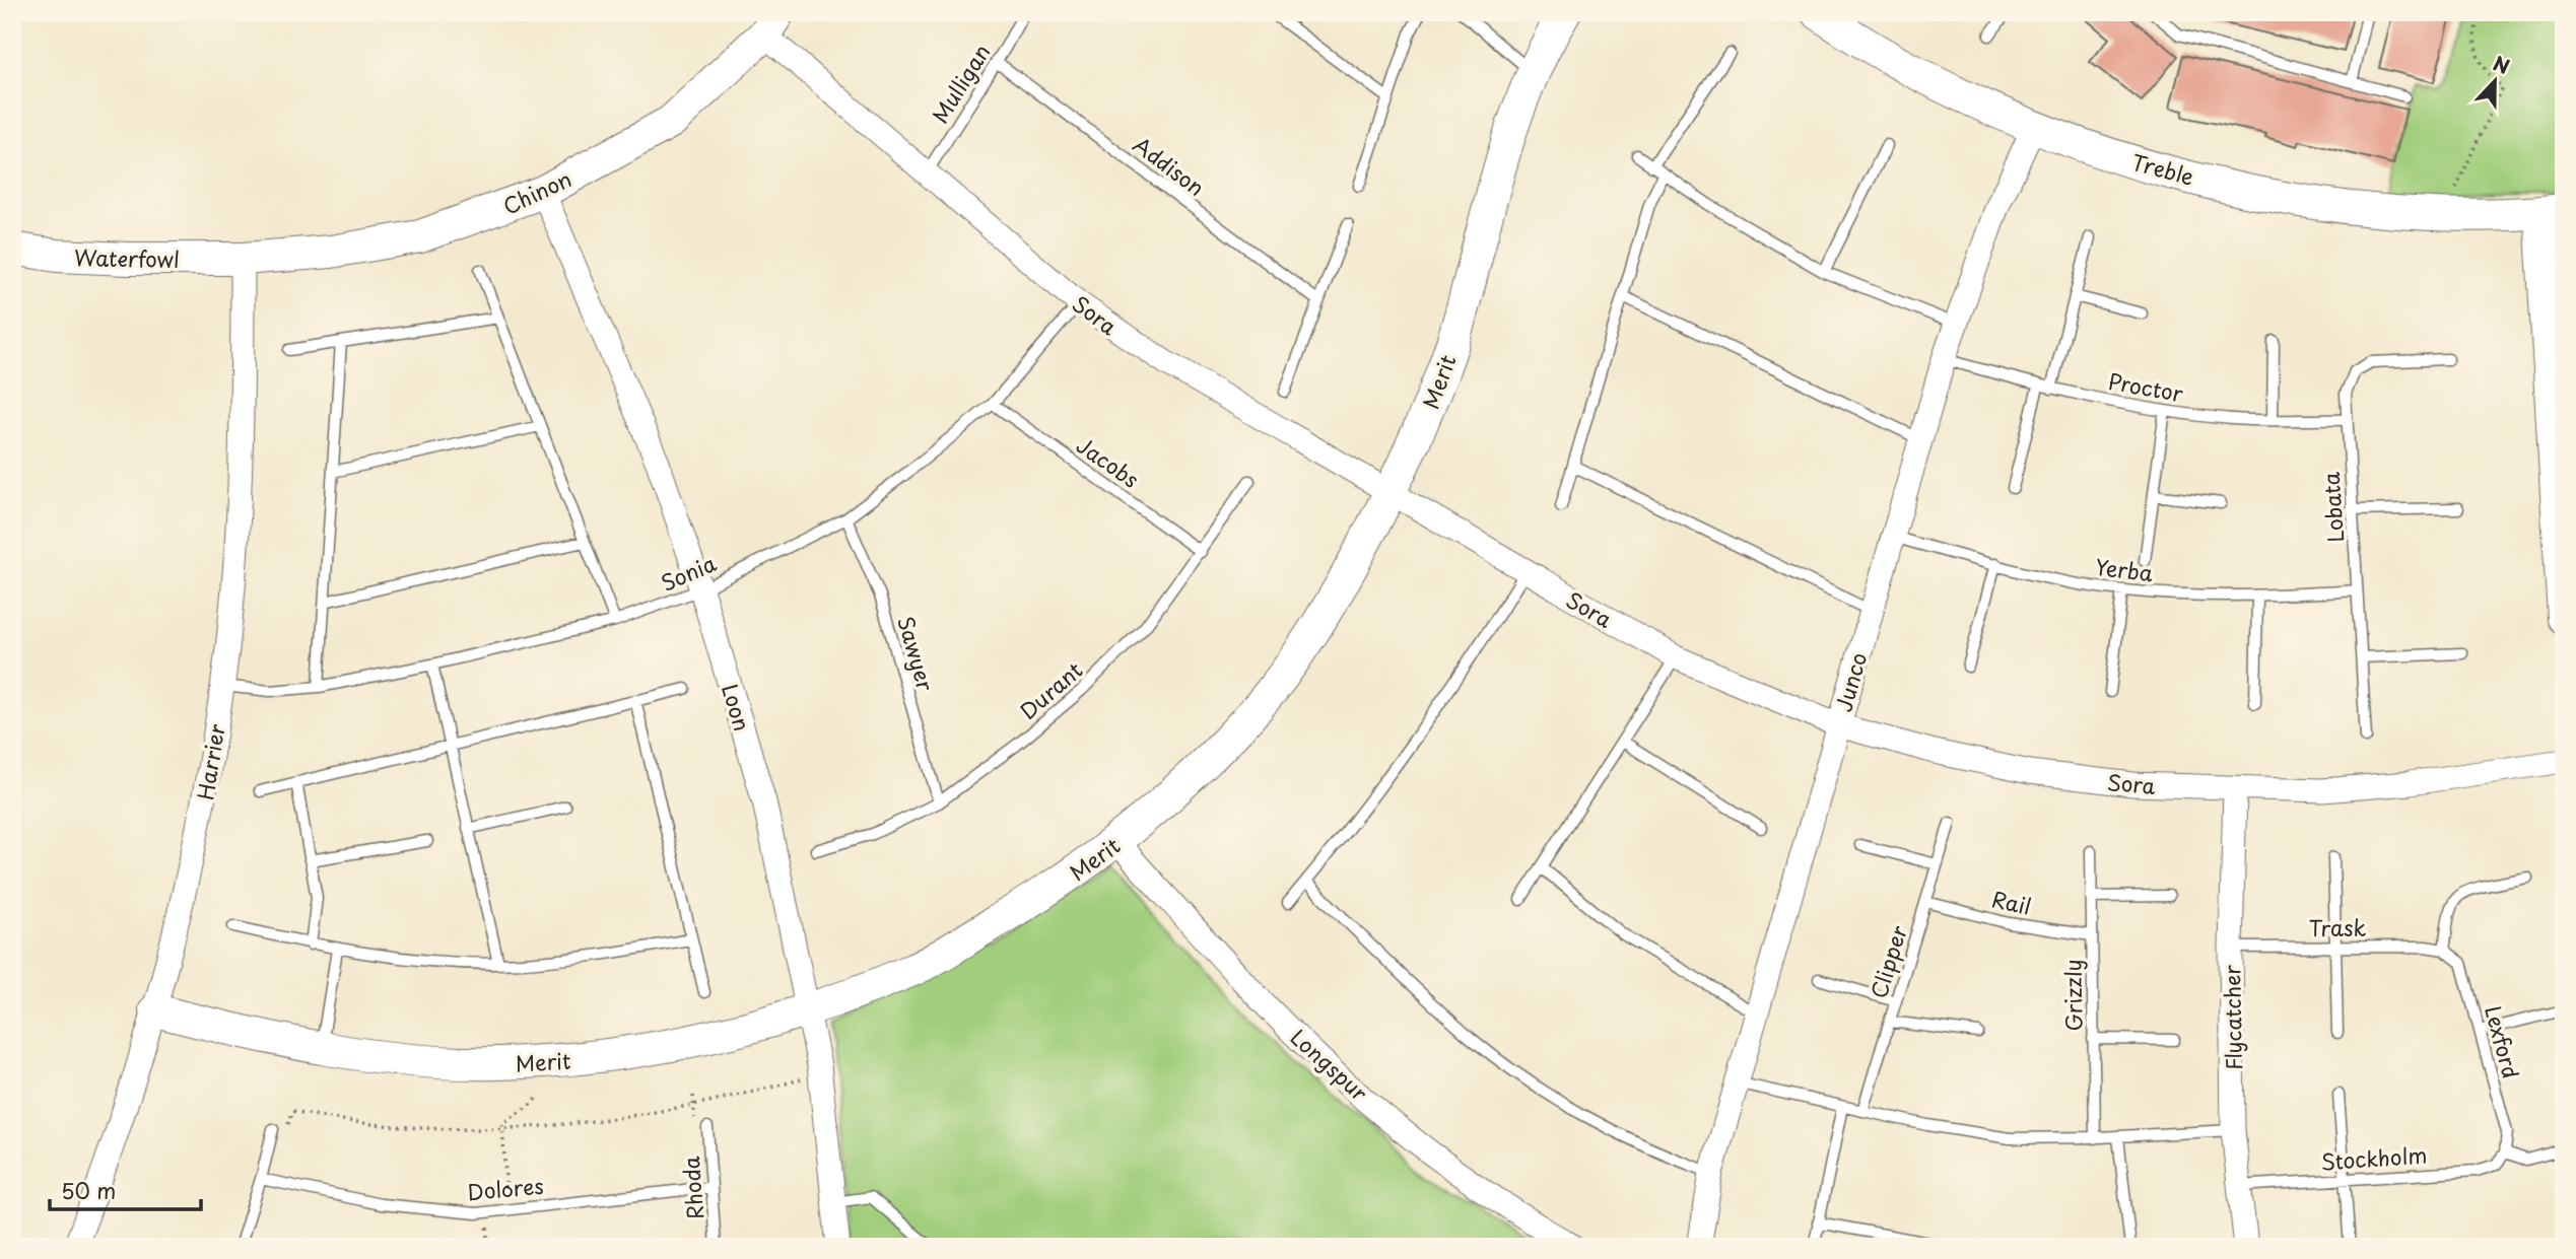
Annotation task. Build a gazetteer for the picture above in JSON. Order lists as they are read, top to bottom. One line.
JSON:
{"streets":{"street":["Treble","Chinon","Waterfowl","Sora","Merit","Junco","Loon","Harrier","Flycatcher","Longspur"],"lane":["Mulligan","Addison","Proctor","Jacobs","Lobata","Yerba","Sonia","Sawyer","Durant","Rail","Trask","Clipper","Grizzly","Lexford","Stockholm","Dolores","Rhoda"]},"crossings":[["Mulligan","Addison"],["Mulligan","Sora"],["Treble","Junco"],["Chinon","Waterfowl"],["Chinon","Sora"],["Chinon","Loon"],["Chinon","Harrier"],["Waterfowl","Harrier"],["Sora","Merit"],["Sora","Sonia"],["Sora","Junco"],["Sora","Flycatcher"],["Merit","Loon"],["Merit","Harrier"],["Merit","Longspur"],["Proctor","Lobata"],["Proctor","Junco"],["Jacobs","Sonia"],["Jacobs","Durant"],["Lobata","Yerba"],["Yerba","Junco"],["Sonia","Sawyer"],["Sonia","Loon"],["Sonia","Harrier"],["Sawyer","Durant"],["Rail","Clipper"],["Rail","Grizzly"],["Trask","Flycatcher"],["Trask","Lexford"],["Flycatcher","Stockholm"],["Lexford","Stockholm"],["Dolores","Rhoda"]],"scale_bar":"50 m","north":"top"}
